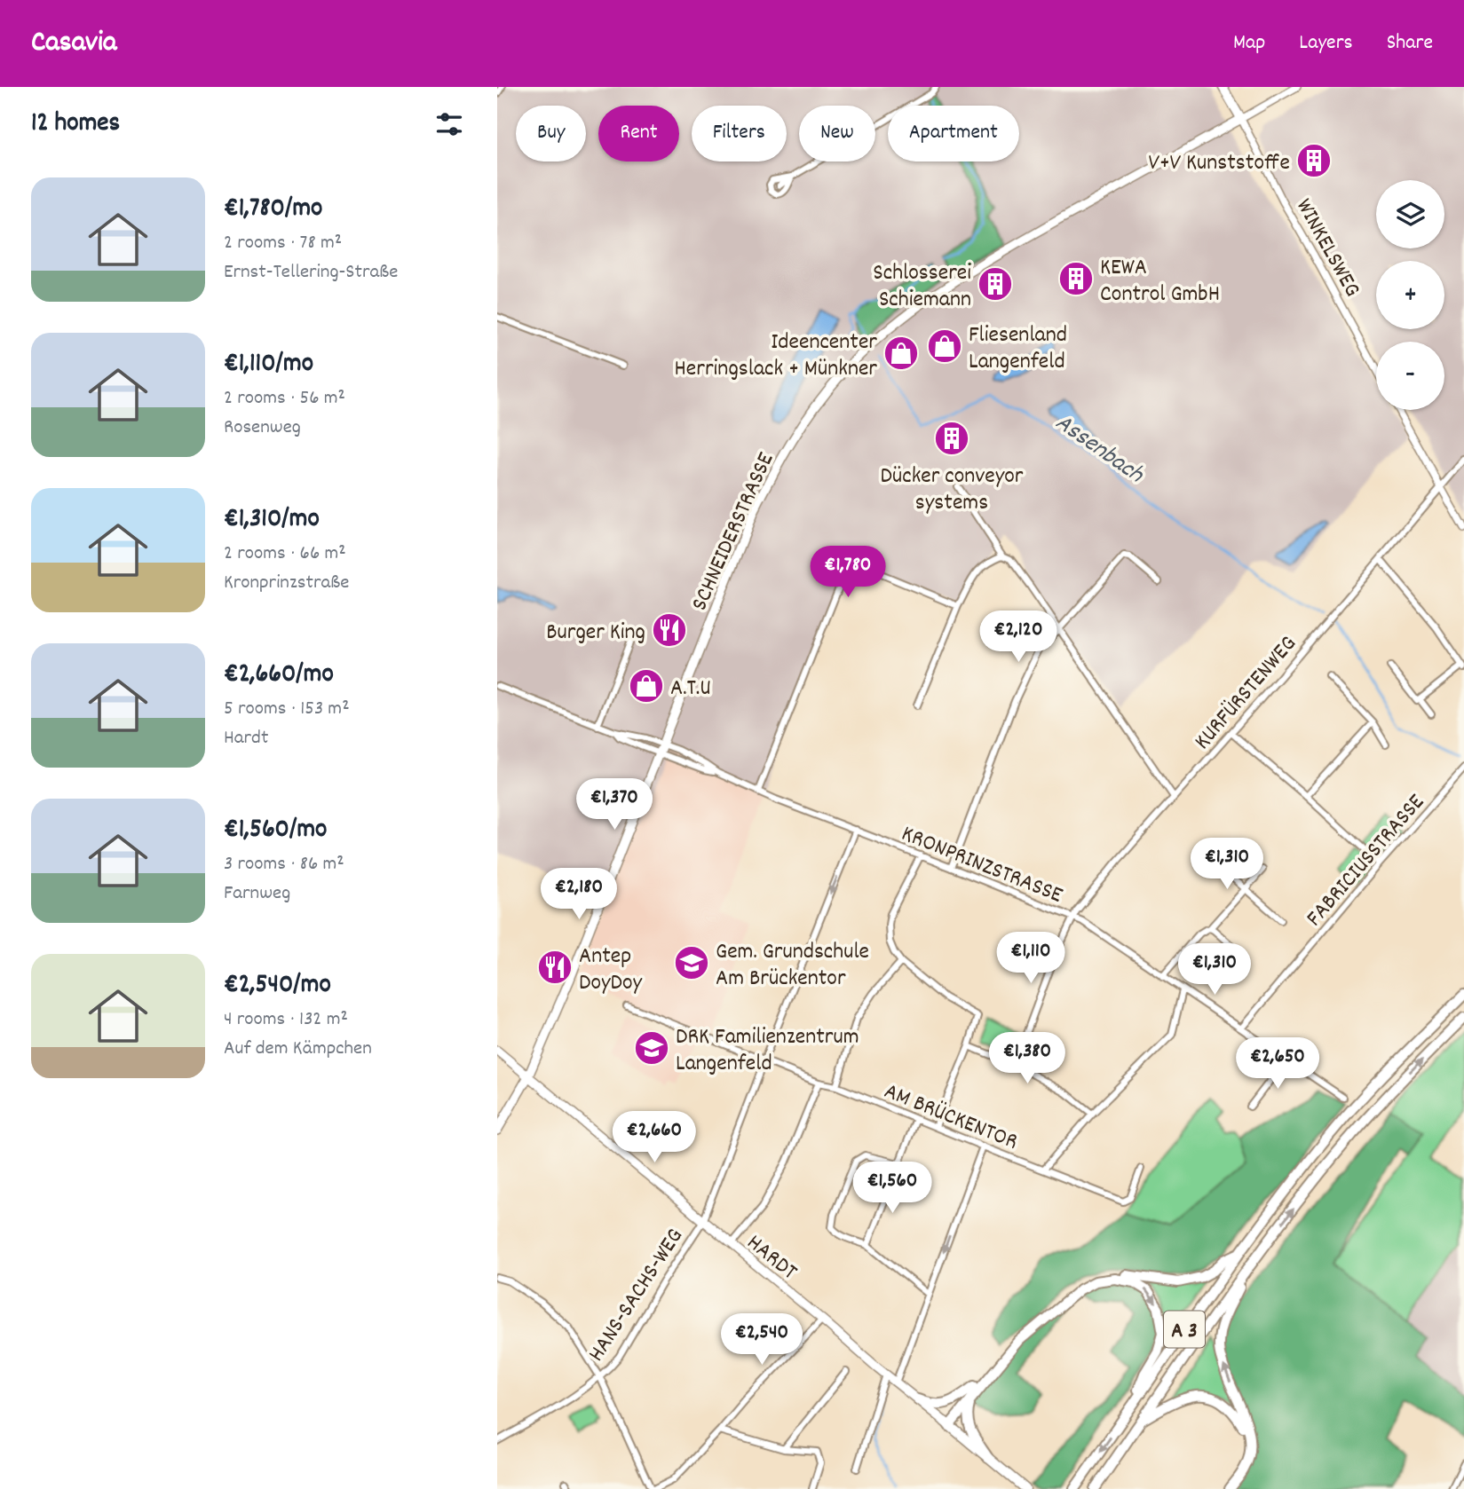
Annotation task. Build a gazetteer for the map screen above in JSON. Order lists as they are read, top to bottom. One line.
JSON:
{"streets":{"highway":["A 3"],"main road":["WINKELSWEG","SCHNEIDERSTRASSE","HARDT"],"street":["KURFÜRSTENWEG","FABRICIUSSTRASSE","KRONPRINZSTRASSE","AM BRÜCKENTOR","HANS-SACHS-WEG"]},"crossings":[["WINKELSWEG","SCHNEIDERSTRASSE"],["SCHNEIDERSTRASSE","KRONPRINZSTRASSE"],["SCHNEIDERSTRASSE","HARDT"],["KURFÜRSTENWEG","KRONPRINZSTRASSE"],["FABRICIUSSTRASSE","KRONPRINZSTRASSE"],["KRONPRINZSTRASSE","HANS-SACHS-WEG"],["AM BRÜCKENTOR","HANS-SACHS-WEG"],["HARDT","HANS-SACHS-WEG"]],"water":["Assenbach"],"places":{"building":["V+V Kunststoffe","KEWA Control GmbH","Schlosserei Schiemann","Dücker conveyor systems"],"shop":["Fliesenland Langenfeld","Ideencenter Herringslack + Münkner","A.T.U"],"restaurant":["Burger King","Antep DoyDoy"],"school or university":["Gem. Grundschule Am Brückentor","DRK Familienzentrum Langenfeld"]},"page":{"header":"Casavia","nav":["Map","Layers","Share"],"heading":"12 homes","chip":["Buy","Rent","Filters","New","Apartment"],"list":[{"name":"€1,780/mo","note":"2 rooms · 78 m² · Ernst-Tellering-Straße"},{"name":"€1,110/mo","note":"2 rooms · 56 m² · Rosenweg"},{"name":"€1,310/mo","note":"2 rooms · 66 m² · Kronprinzstraße"},{"name":"€2,660/mo","note":"5 rooms · 153 m² · Hardt"},{"name":"€1,560/mo","note":"3 rooms · 86 m² · Farnweg"},{"name":"€2,540/mo","note":"4 rooms · 132 m² · Auf dem Kämpchen"}],"map_buttons":["+","−"],"price":["€1,780","€2,120","€1,370","€1,310","€2,180","€1,110","€1,310","€1,380","€2,650","€2,660","€1,560","€2,540"]}}
